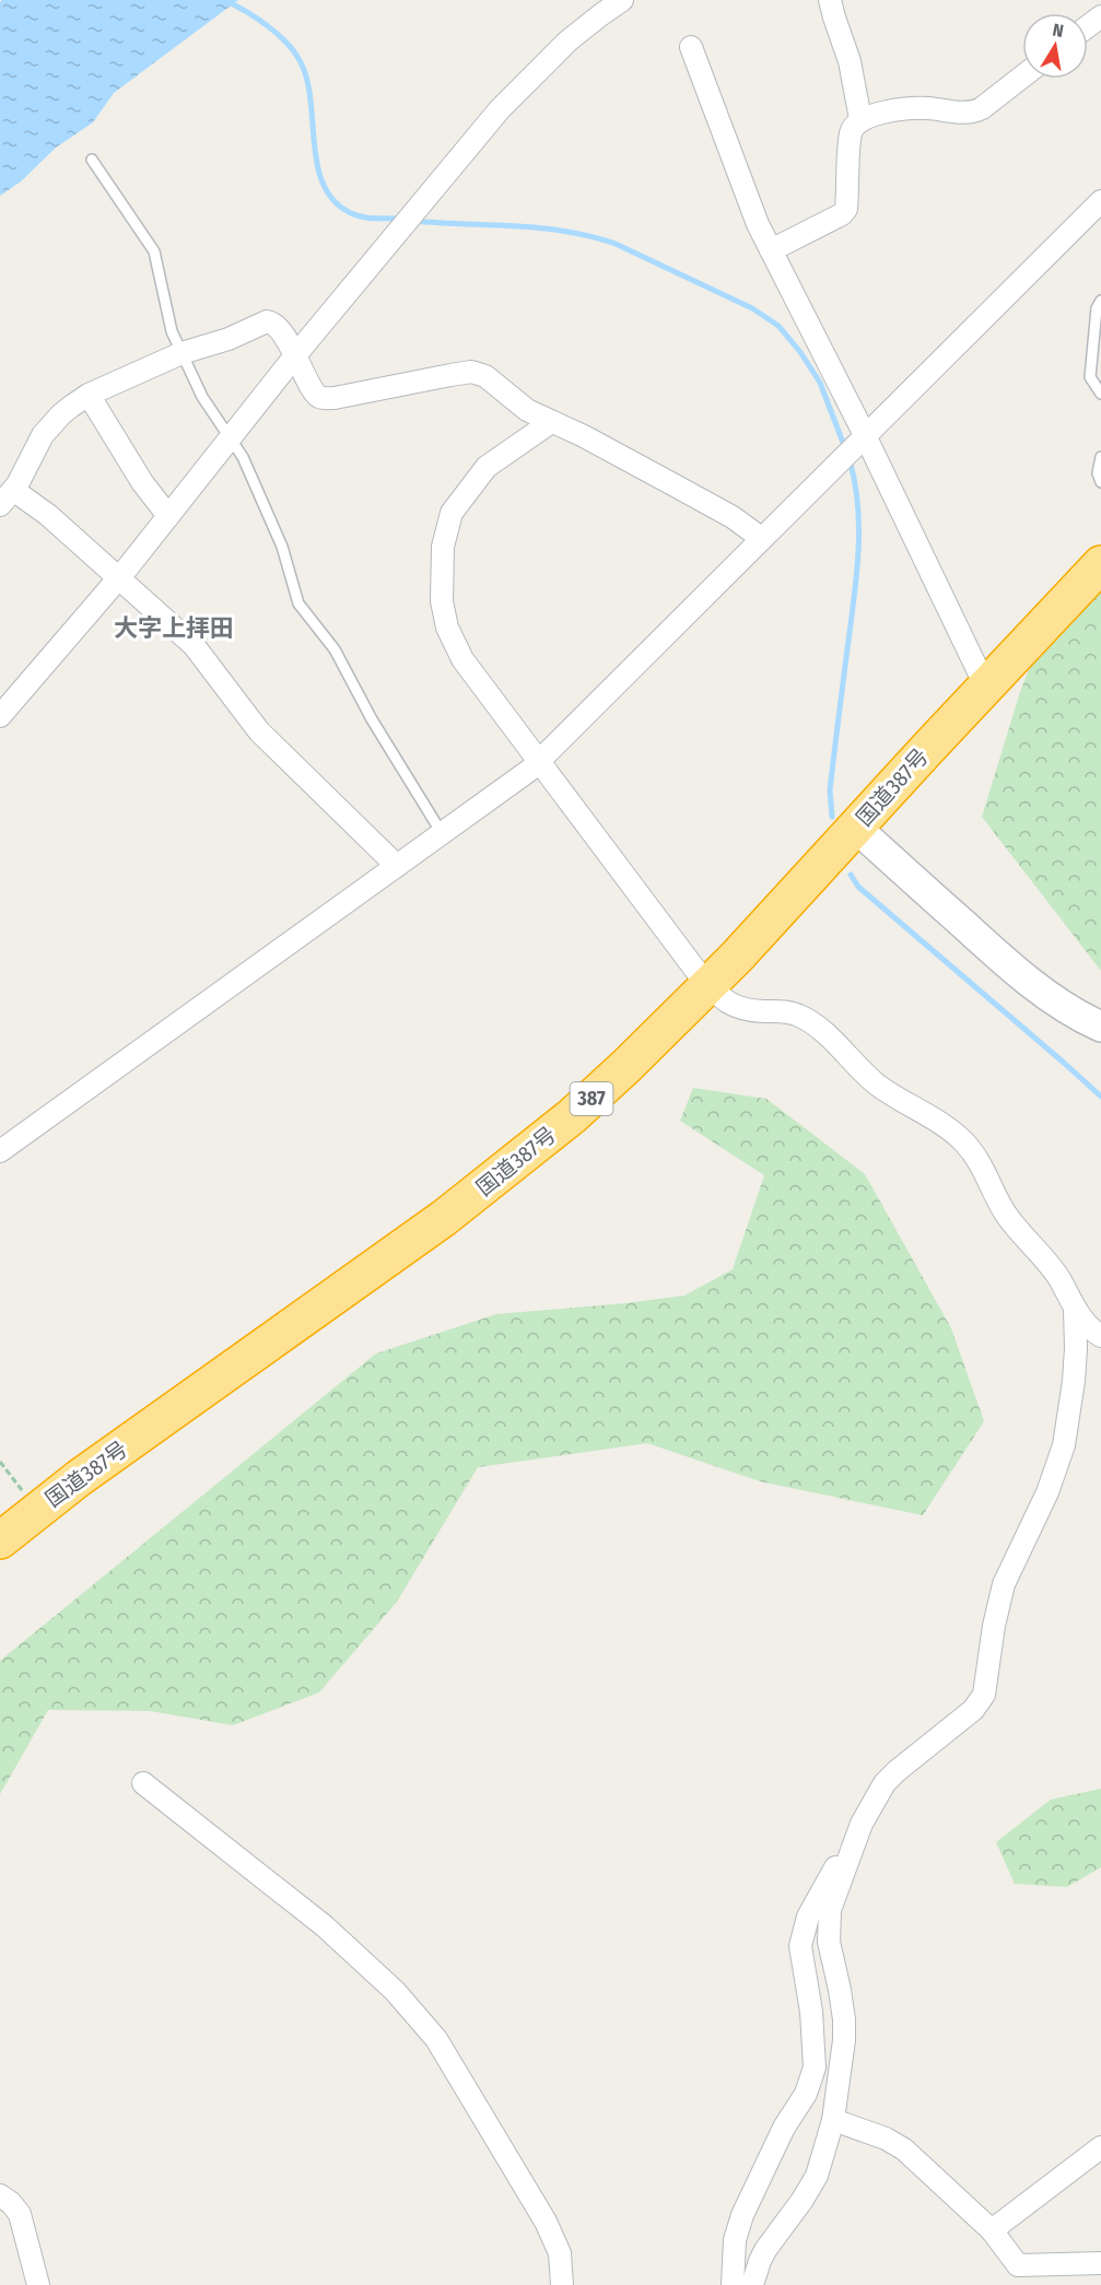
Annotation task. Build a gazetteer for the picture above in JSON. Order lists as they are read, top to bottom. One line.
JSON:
{"streets":{"highway":["国道387号","387"]},"districts":["大字上拝田"],"north":"top"}
